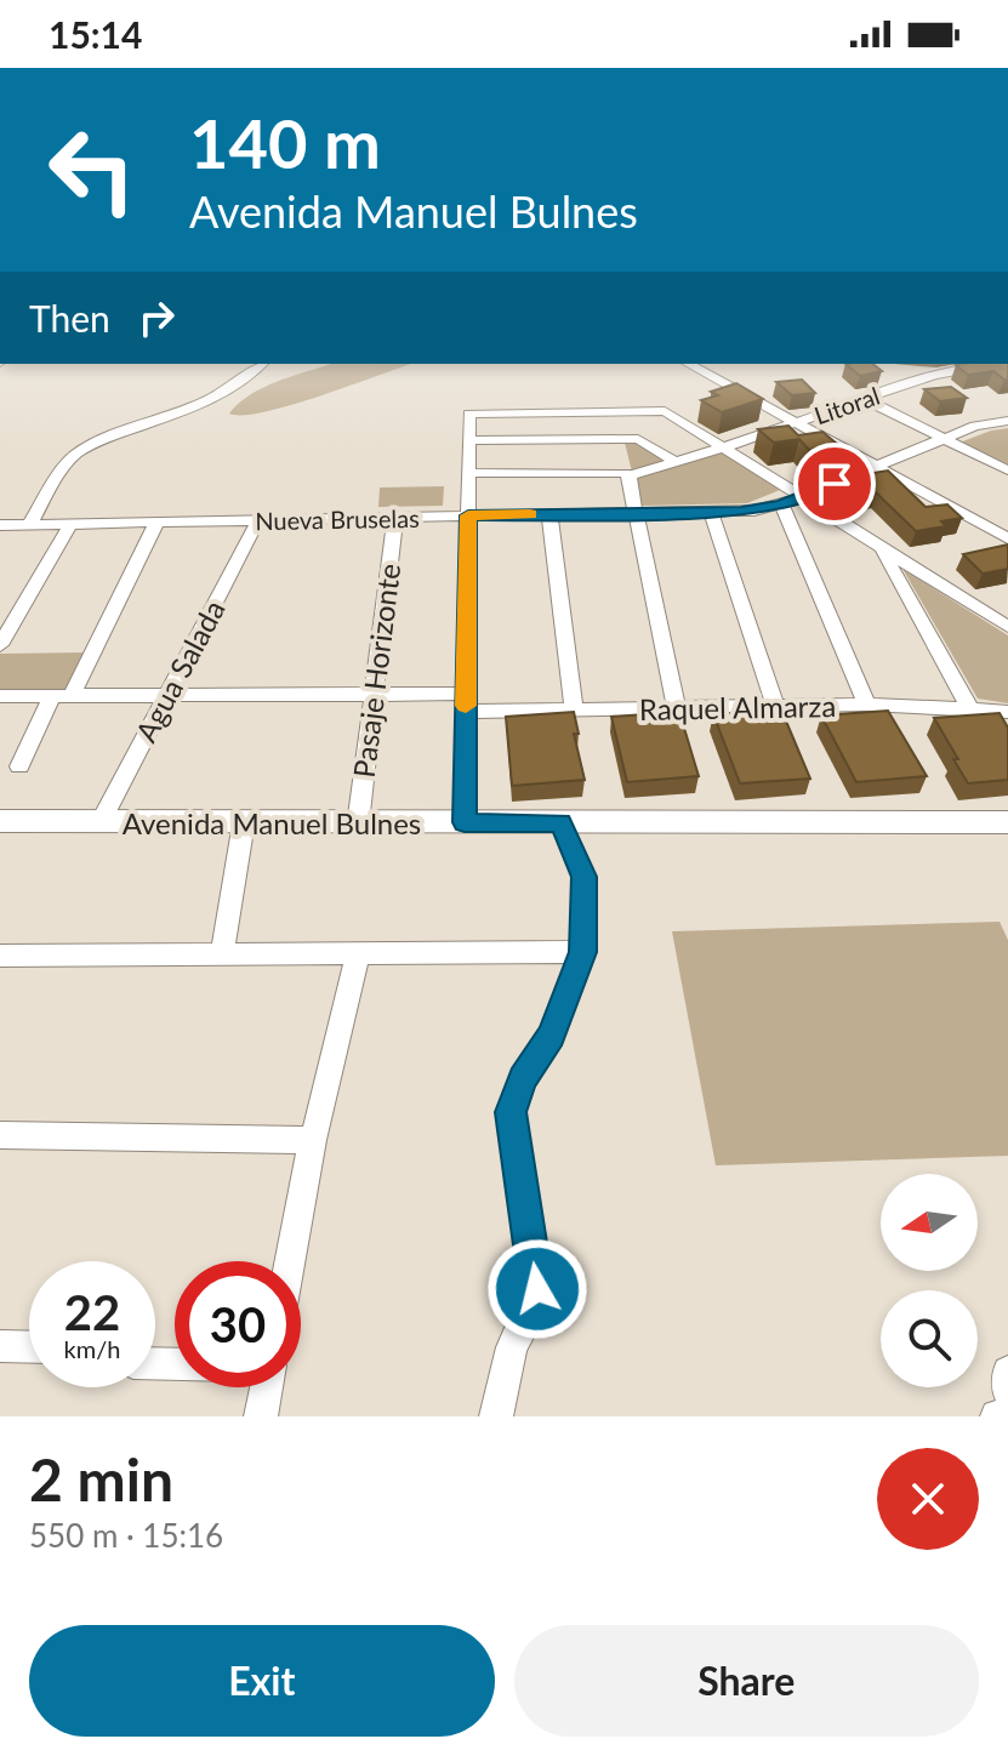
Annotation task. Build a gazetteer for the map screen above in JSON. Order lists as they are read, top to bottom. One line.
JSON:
{"streets":{"street":["Litoral","Nueva Bruselas","Agua Salada","Pasaje Horizonte","Raquel Almarza","Avenida Manuel Bulnes"]},"crossings":[["Nueva Bruselas","Agua Salada"],["Nueva Bruselas","Pasaje Horizonte"],["Agua Salada","Raquel Almarza"],["Agua Salada","Avenida Manuel Bulnes"],["Pasaje Horizonte","Raquel Almarza"],["Pasaje Horizonte","Avenida Manuel Bulnes"]],"north":"left","page":{"status":"15:14","turn":["140 m","Avenida Manuel Bulnes"],"then":"Then","speed":"22 km/h","limit":"30","heading":["2 min","550 m · 15:16"],"buttons":["Exit","Share"]}}
